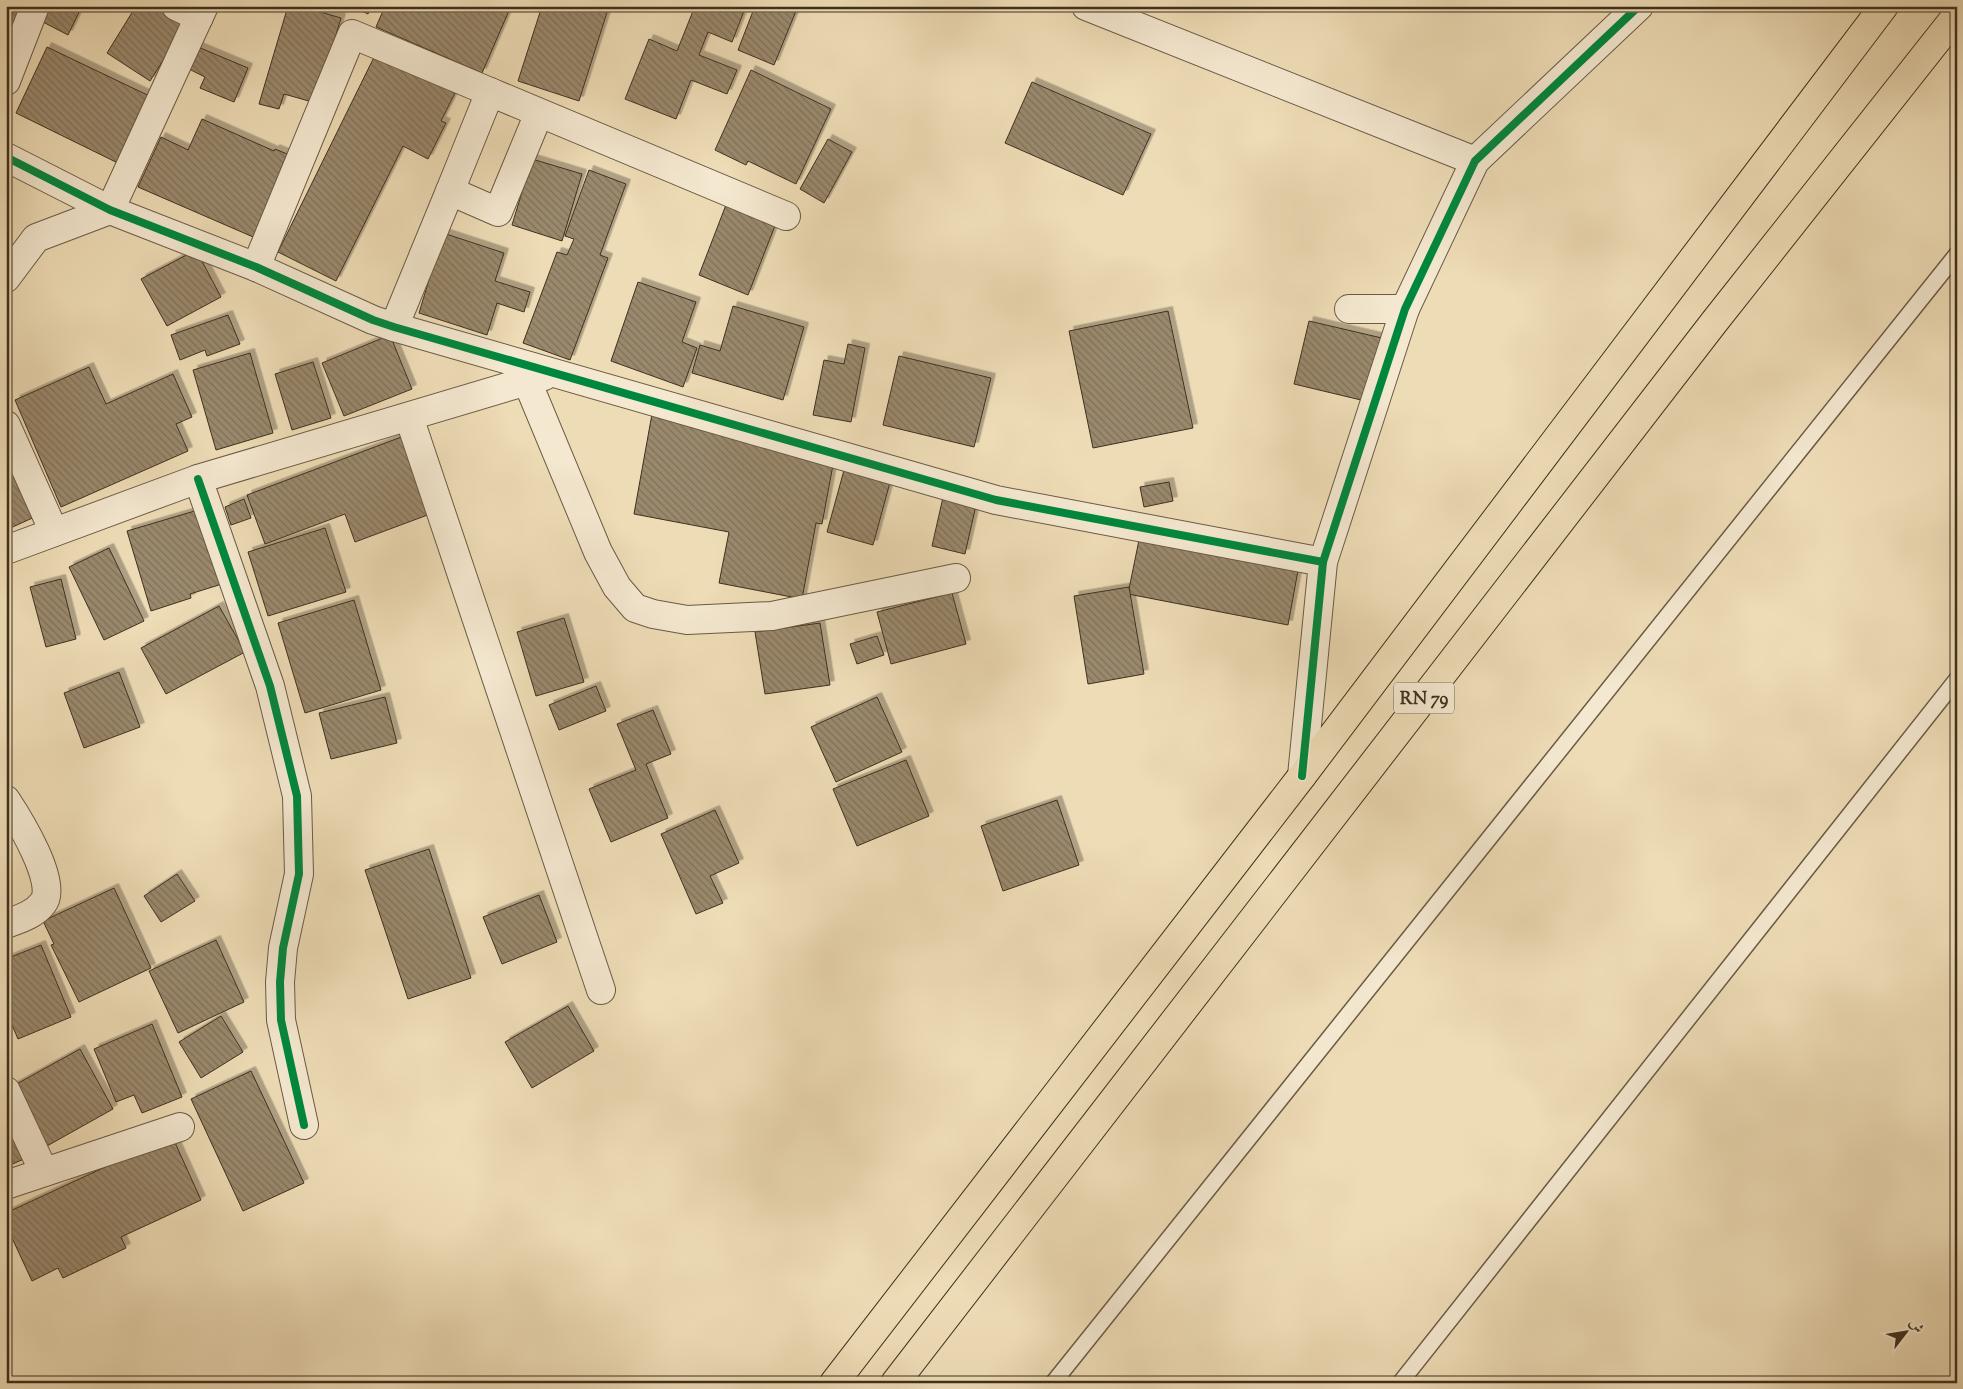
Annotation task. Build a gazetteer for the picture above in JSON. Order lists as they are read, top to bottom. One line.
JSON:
{"streets":{"highway":["RN 79"]},"north":"top right"}
